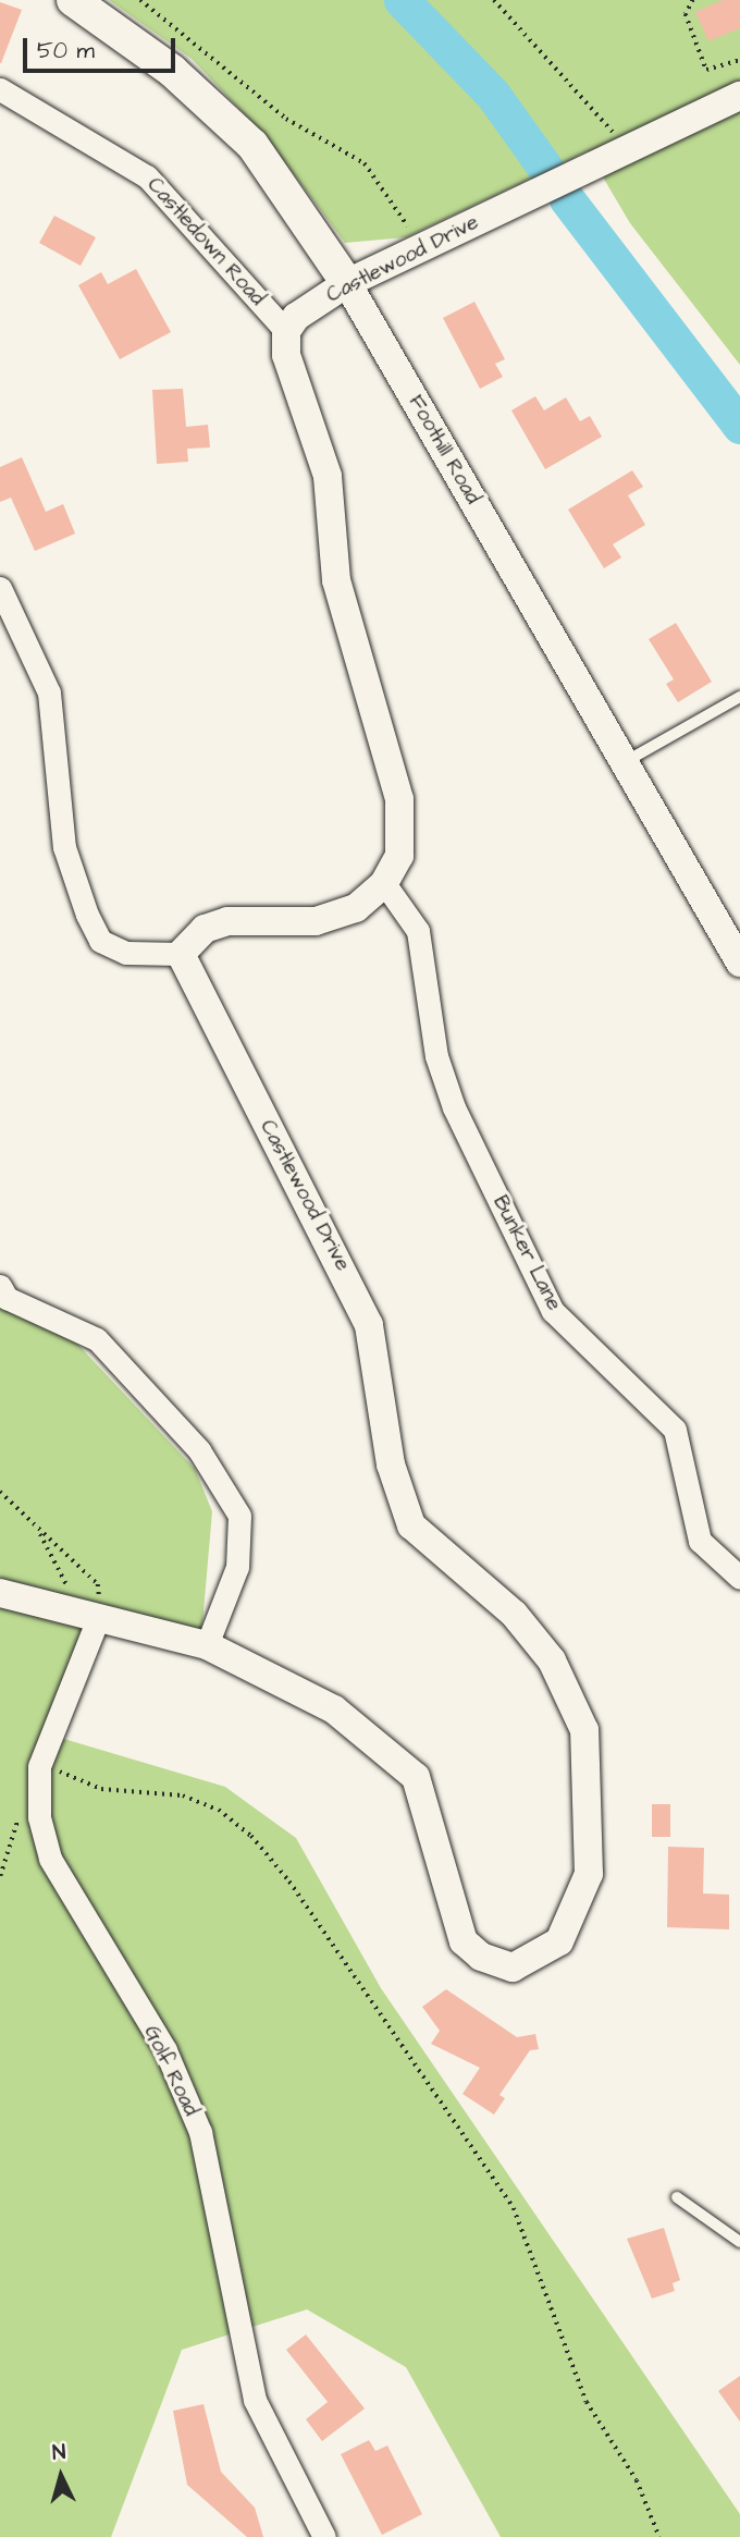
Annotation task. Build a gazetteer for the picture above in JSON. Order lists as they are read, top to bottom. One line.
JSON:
{"streets":{"main road":["Foothill Road"],"street":["Castledown Road","Castlewood Drive","Bunker Lane","Golf Road"]},"crossings":[["Castledown Road","Castlewood Drive"],["Castlewood Drive","Foothill Road"],["Castlewood Drive","Golf Road"]],"scale_bar":"50 m","north":"top"}
